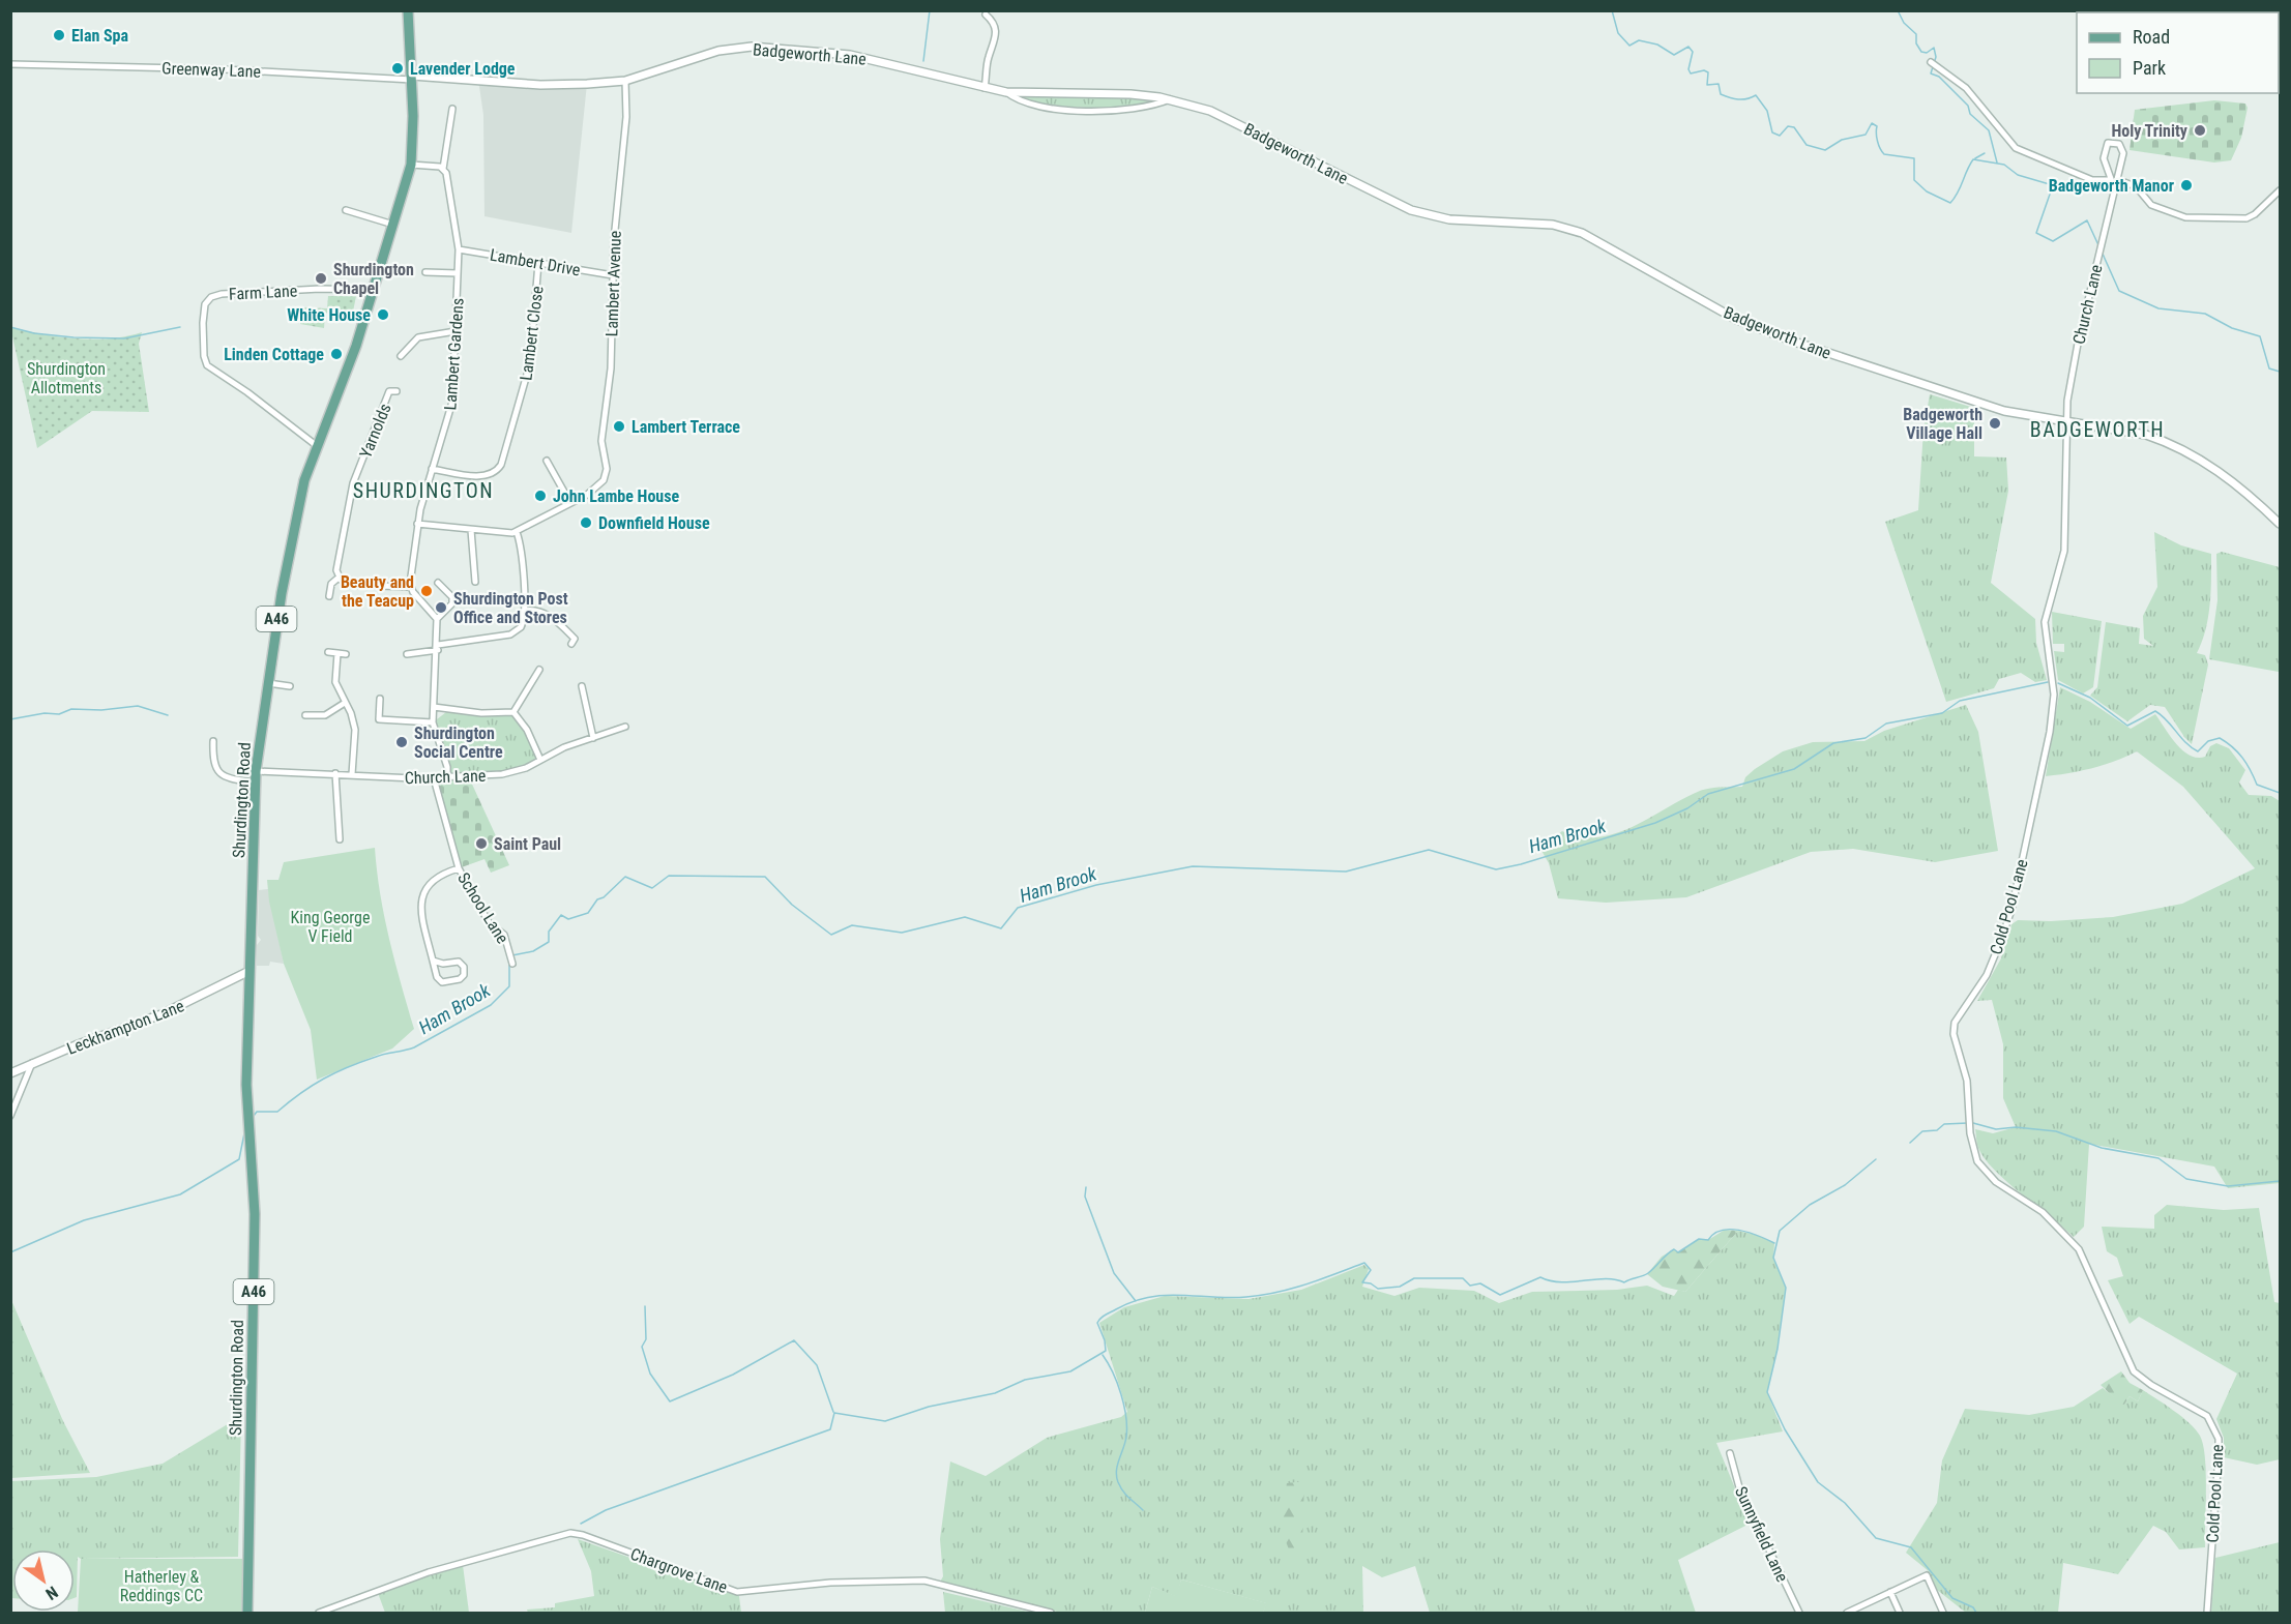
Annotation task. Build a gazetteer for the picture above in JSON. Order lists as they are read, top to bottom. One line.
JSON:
{"streets":{"main road":["A46","Shurdington Road"],"street":["Badgeworth Lane","Greenway Lane","Lambert Drive","Lambert Avenue","Farm Lane","Church Lane","Lambert Close","Lambert Gardens","Yarnolds","Cold Pool Lane","School Lane","Leckhampton Lane","Sunnyfield Lane","Chargrove Lane"]},"crossings":[["Badgeworth Lane","Greenway Lane"],["Badgeworth Lane","Lambert Avenue"],["Badgeworth Lane","Church Lane"],["Badgeworth Lane","Shurdington Road"],["Badgeworth Lane","Cold Pool Lane"],["Greenway Lane","Shurdington Road"],["Lambert Drive","Lambert Avenue"],["Lambert Drive","Lambert Close"],["Lambert Drive","Lambert Gardens"],["Farm Lane","Shurdington Road"],["Church Lane","Shurdington Road"],["Church Lane","Cold Pool Lane"],["Church Lane","School Lane"],["Lambert Close","Lambert Gardens"],["Shurdington Road","Leckhampton Lane"]],"districts":["BADGEWORTH","SHURDINGTON"],"water":["Ham Brook"],"parks":["Shurdington Allotments","King George V Field","Hatherley & Reddings CC"],"places":["Elan Spa","Lavender Lodge","Holy Trinity","Badgeworth Manor","Shurdington Chapel","White House","Linden Cottage","Badgeworth Village Hall","Lambert Terrace","John Lambe House","Downfield House","Beauty and the Teacup","Shurdington Post Office and Stores","Shurdington Social Centre","Saint Paul"],"legend":["Road","Park"],"north":"bottom right"}
